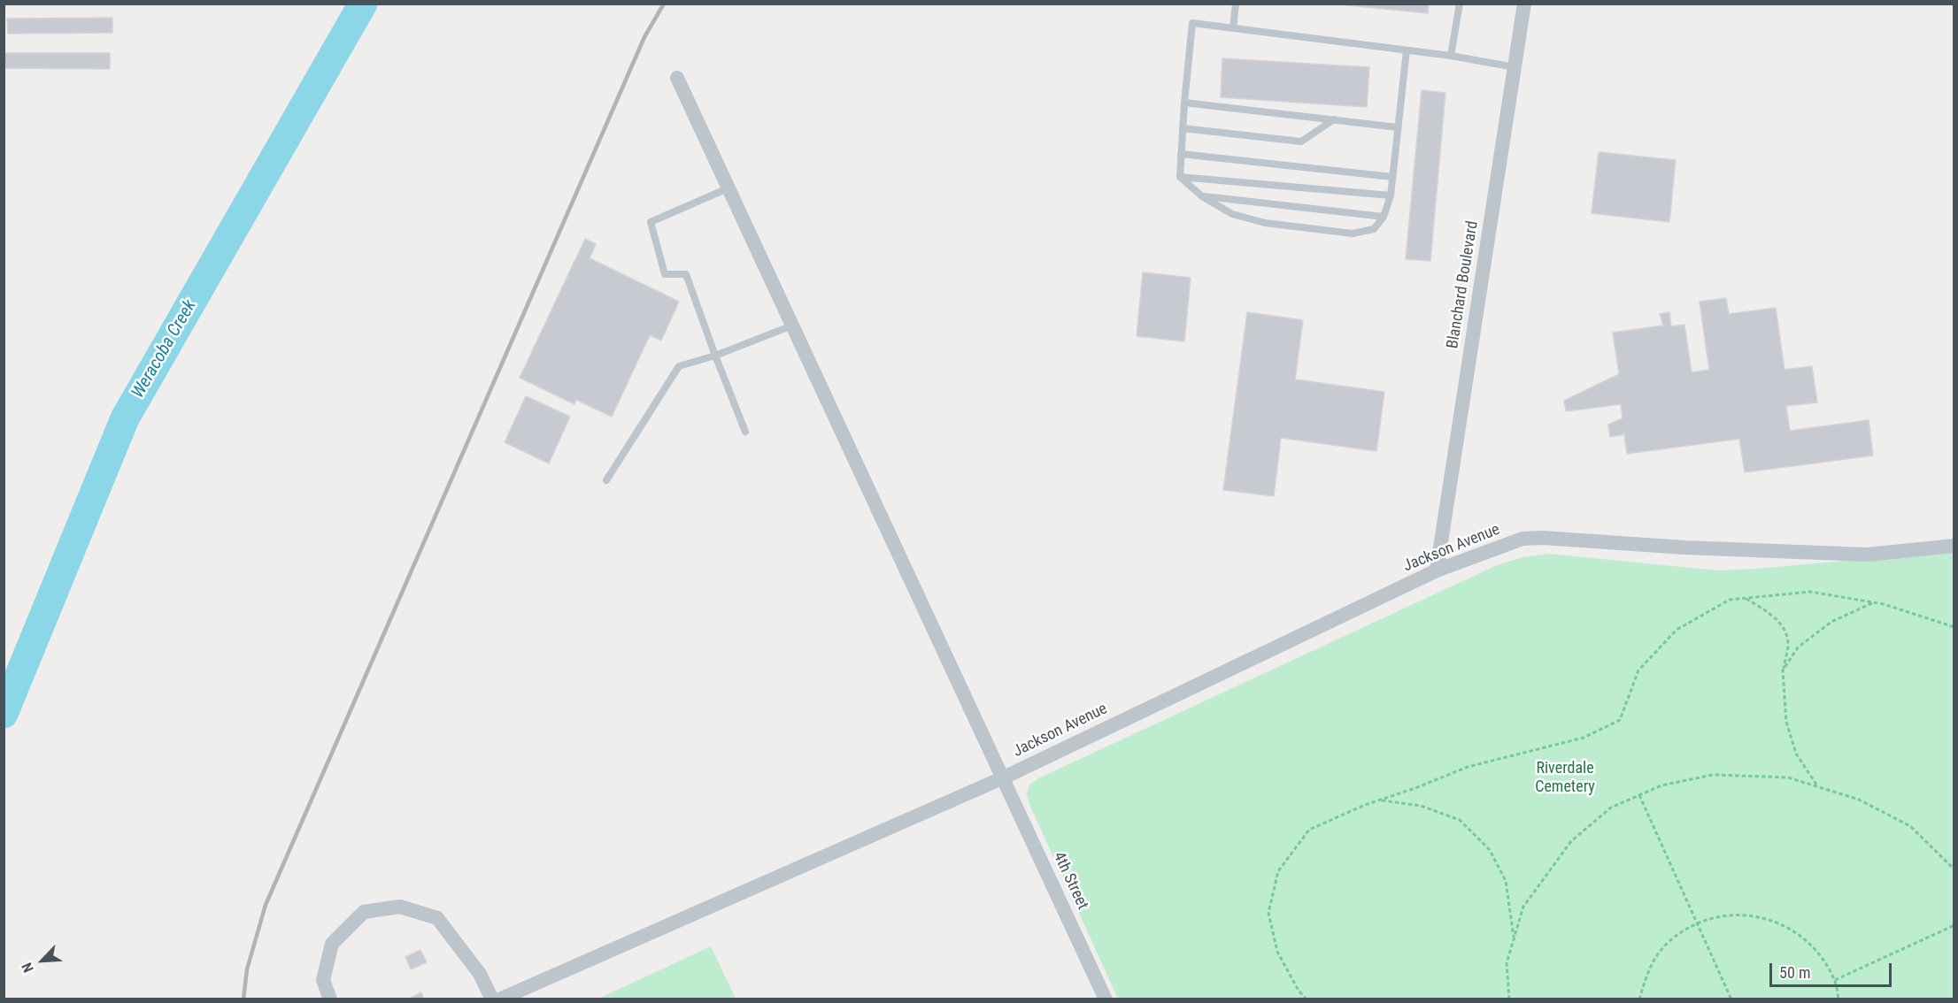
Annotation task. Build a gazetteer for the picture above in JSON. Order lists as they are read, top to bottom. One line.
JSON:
{"streets":{"street":["Blanchard Boulevard","Jackson Avenue","4th Street"]},"crossings":[["Blanchard Boulevard","Jackson Avenue"],["Jackson Avenue","4th Street"]],"water":["Weracoba Creek"],"parks":["Riverdale Cemetery"],"scale_bar":"50 m","north":"bottom left"}
